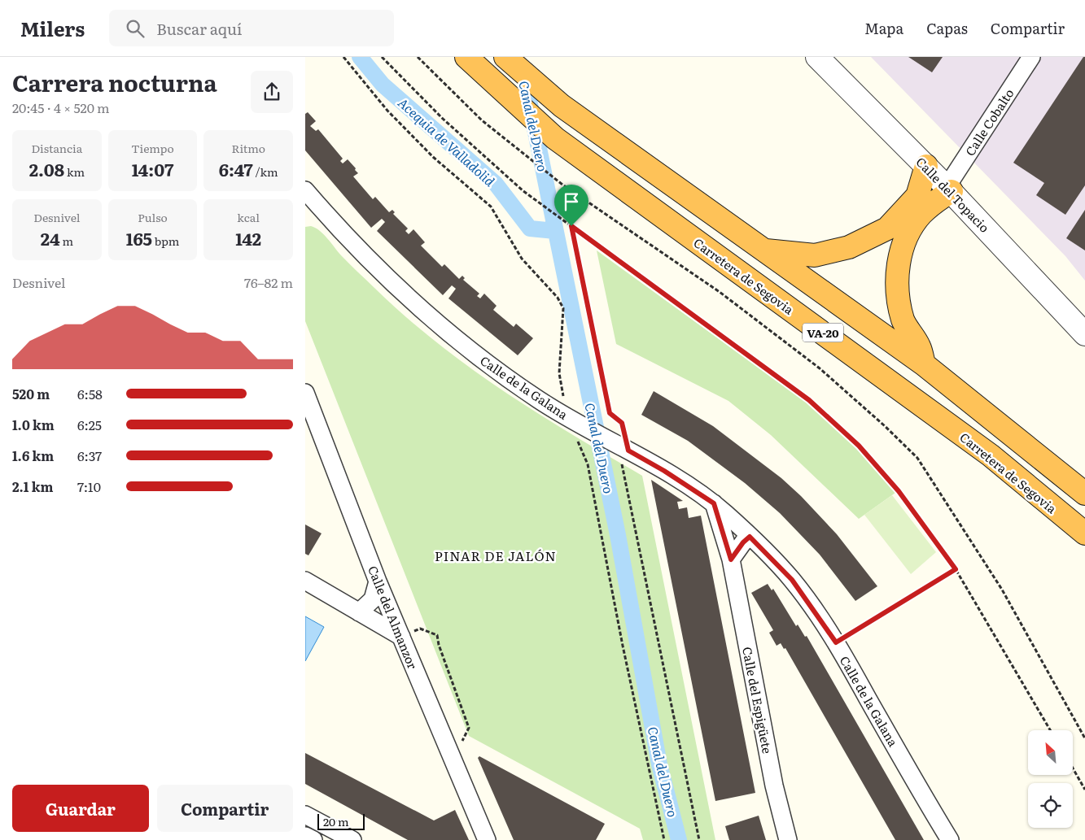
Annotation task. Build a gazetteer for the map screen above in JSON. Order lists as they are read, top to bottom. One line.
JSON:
{"streets":{"highway":["Carretera de Segovia","VA-20"],"street":["Calle Cobalto","Calle del Topacio","Calle de la Galana","Calle del Almanzor","Calle del Espigüete"]},"crossings":[["Calle Cobalto","Calle del Topacio"],["Calle de la Galana","Calle del Espigüete"]],"districts":["PINAR DE JALÓN"],"water":["Canal del Duero","Acequia de Valladolid"],"scale_bar":"20 m","north":"top left","page":{"header":"Milers","search":"Buscar aquí","nav":["Mapa","Capas","Compartir"],"heading":["Carrera nocturna","20:45 · 4 × 520 m"],"stats":[["Distancia","2.08 km"],["Tiempo","14:07"],["Ritmo","6:47 /km"],["Desnivel","24 m"],["Pulso","165 bpm"],["kcal","142"]],"chart":["Desnivel","76–82 m"],"list":[{"name":"520 m","note":"6:58"},{"name":"1.0 km","note":"6:25"},{"name":"1.6 km","note":"6:37"},{"name":"2.1 km","note":"7:10"}],"buttons":["Guardar","Compartir"],"scale":"20 m"}}
